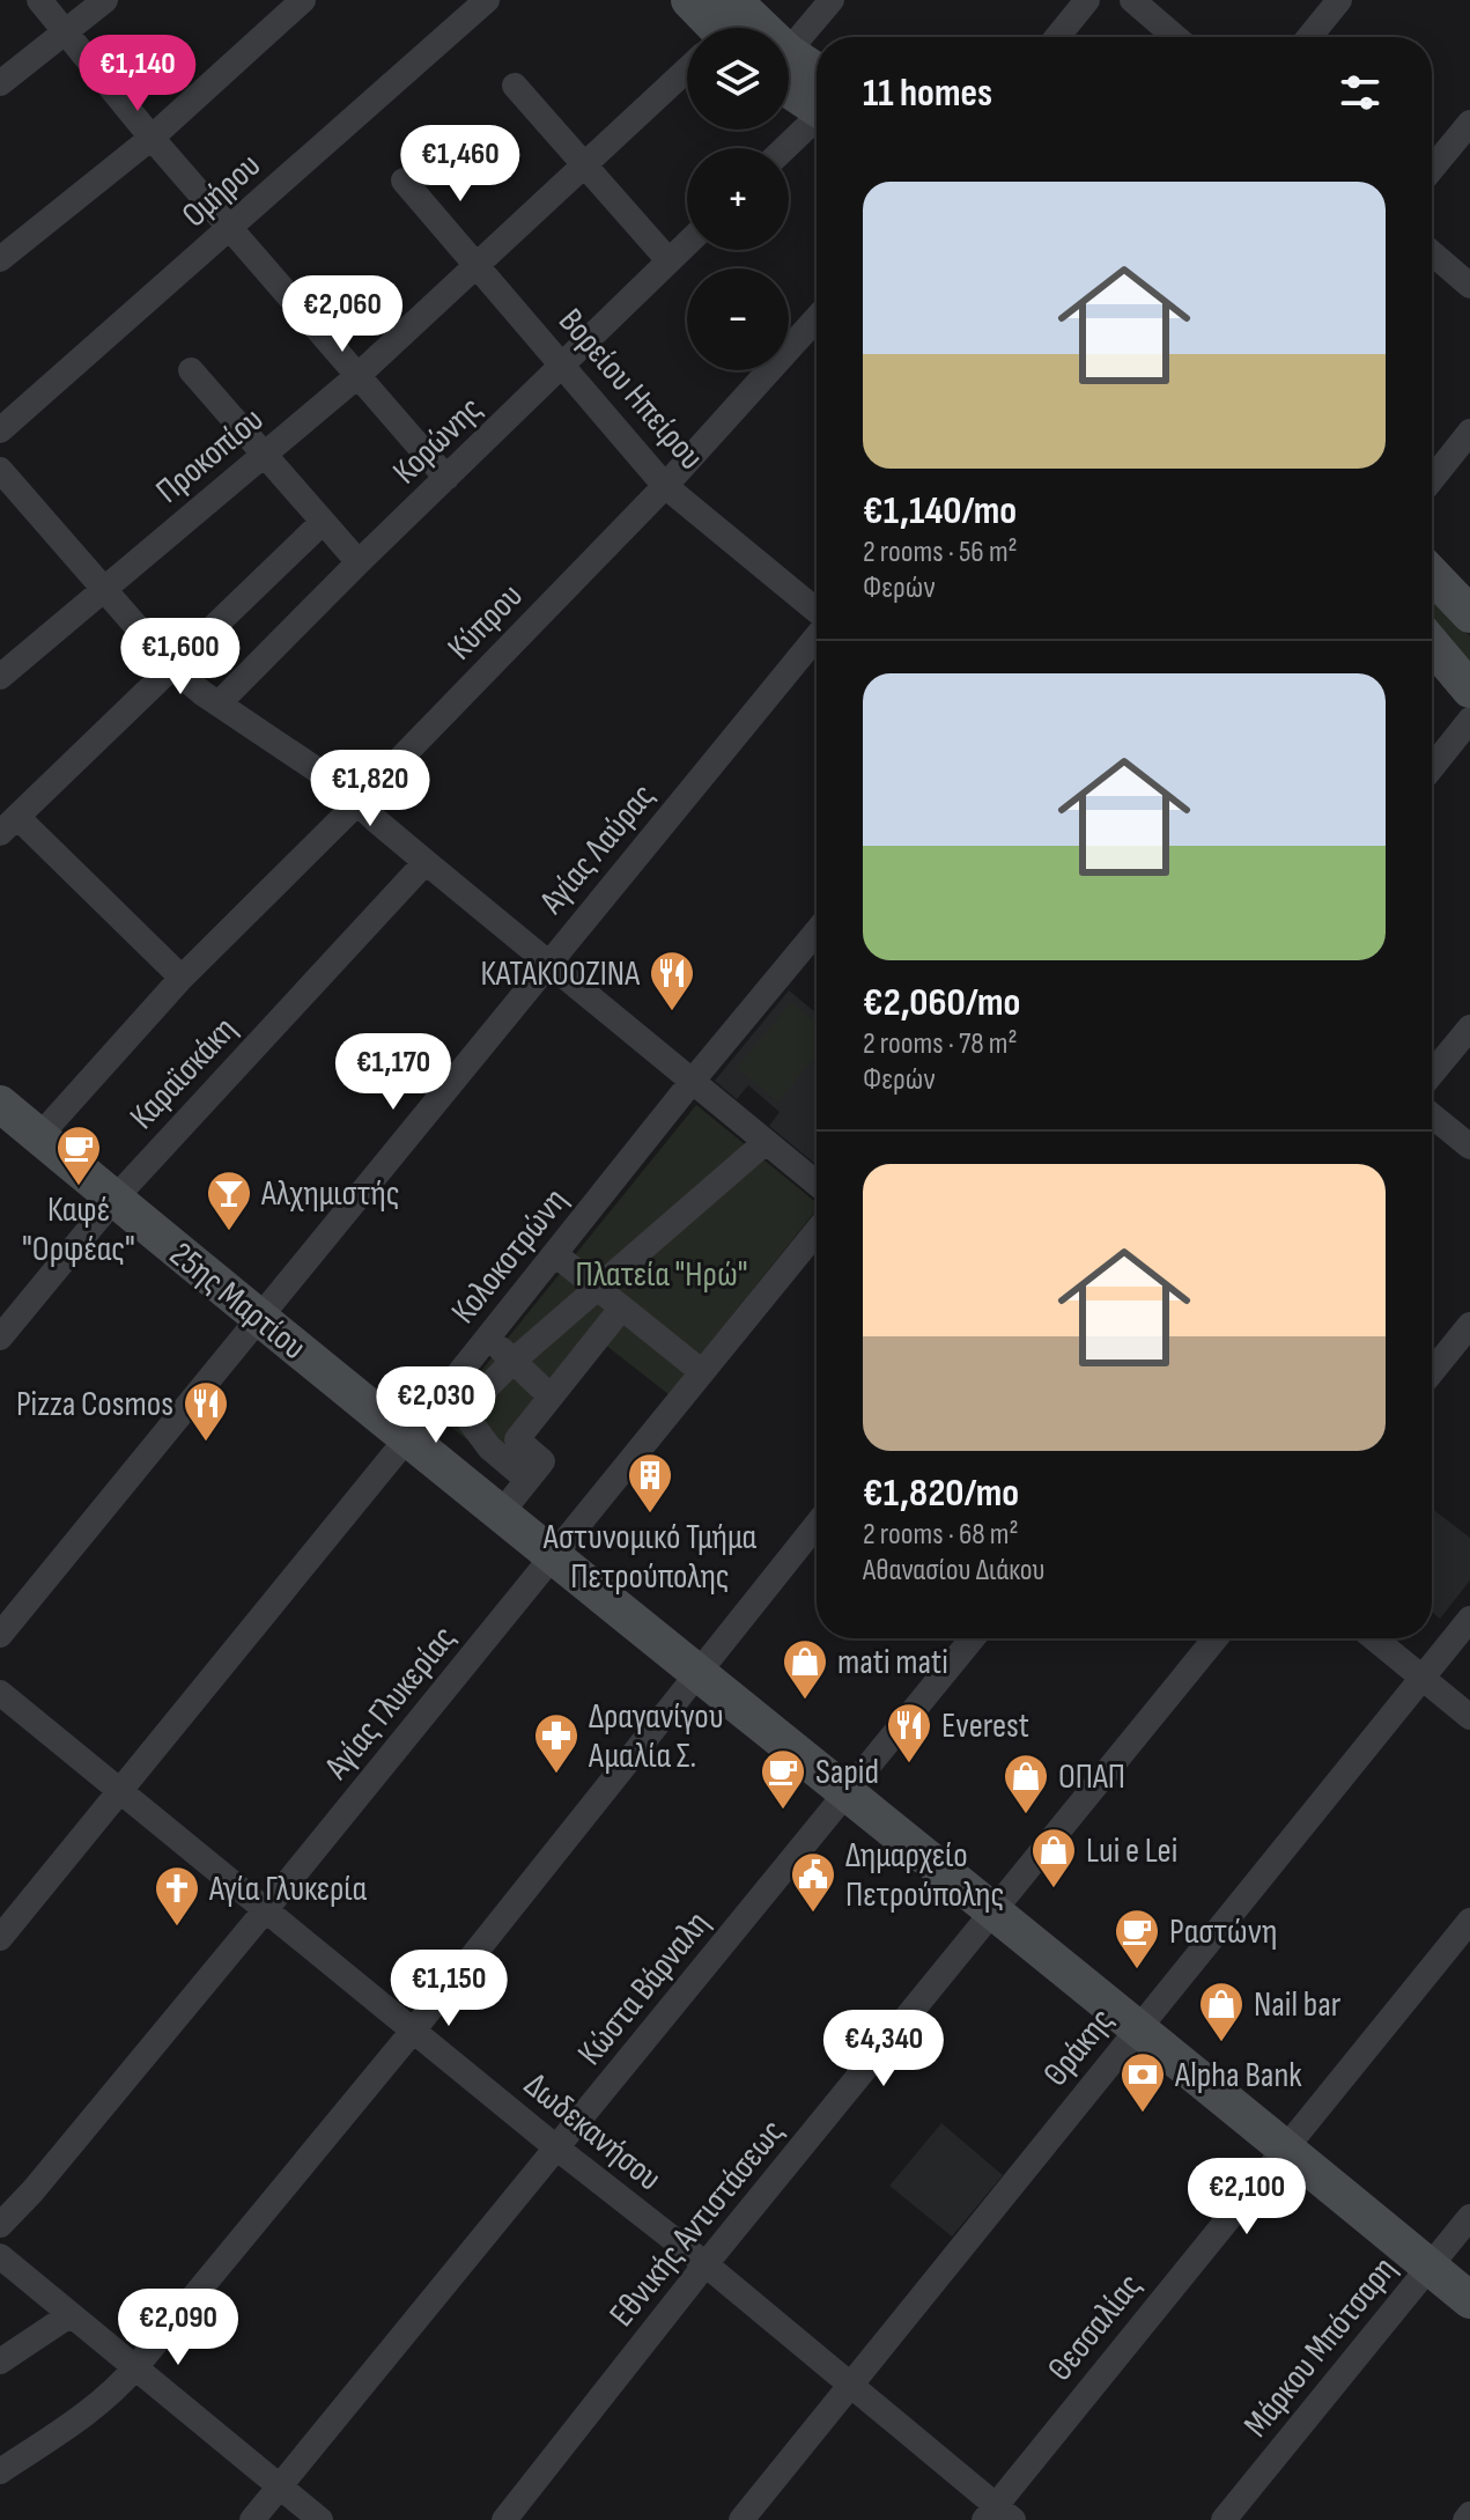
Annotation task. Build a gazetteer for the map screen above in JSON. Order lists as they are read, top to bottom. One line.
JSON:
{"streets":{"main road":["25ης Μαρτίου"],"street":["Ομήρου","Βορείου Ηπείρου","Κορώνης","Προκοπίου","Κύπρου","Αγίας Λαύρας","Καραϊσκάκη","Κολοκοτρώνη","Αγίας Γλυκερίας","Κώστα Βάρναλη","Θράκης","Δωδεκανήσου","Εθνικής Αντιστάσεως","Θεσσαλίας","Μάρκου Μπότσαρη"]},"crossings":[["Βορείου Ηπείρου","Κορώνης"],["Βορείου Ηπείρου","Προκοπίου"],["Βορείου Ηπείρου","Κύπρου"],["Κύπρου","25ης Μαρτίου"],["Αγίας Λαύρας","25ης Μαρτίου"],["Καραϊσκάκη","25ης Μαρτίου"],["Κολοκοτρώνη","25ης Μαρτίου"],["Κολοκοτρώνη","Δωδεκανήσου"],["25ης Μαρτίου","Αγίας Γλυκερίας"],["25ης Μαρτίου","Κώστα Βάρναλη"],["25ης Μαρτίου","Θράκης"],["25ης Μαρτίου","Εθνικής Αντιστάσεως"],["25ης Μαρτίου","Θεσσαλίας"],["25ης Μαρτίου","Μάρκου Μπότσαρη"],["Αγίας Γλυκερίας","Δωδεκανήσου"],["Κώστα Βάρναλη","Δωδεκανήσου"],["Θράκης","Δωδεκανήσου"],["Δωδεκανήσου","Εθνικής Αντιστάσεως"],["Δωδεκανήσου","Θεσσαλίας"]],"parks":["Πλατεία \"Ηρώ\""],"places":{"restaurant":["ΚΑΤΑΚΟΟΖΙΝΑ","Pizza Cosmos","Everest"],"cafe":["Καφέ \"Ορφέας\"","Sapid","Ραστώνη"],"bar":["Αλχημιστής"],"building":["Αστυνομικό Τμήμα Πετρούπολης"],"shop":["mati mati","ΟΠΑΠ","Lui e Lei","Nail bar"],"pharmacy":["Δραγανίγου Αμαλία Σ."],"public building":["Δημαρχείο Πετρούπολης"],"church":["Αγία Γλυκερία"],"bank":["Alpha Bank"]},"page":{"map_buttons":["+","−"],"price":["€1,140","€1,460","€2,060","€1,600","€1,820","€1,170","€2,030","€1,150","€4,340","€2,100","€2,090"],"heading":"11 homes","list":[{"name":"€1,140/mo","note":"2 rooms · 56 m² · Φερών"},{"name":"€2,060/mo","note":"2 rooms · 78 m² · Φερών"},{"name":"€1,820/mo","note":"2 rooms · 68 m² · Αθανασίου Διάκου"}]}}
